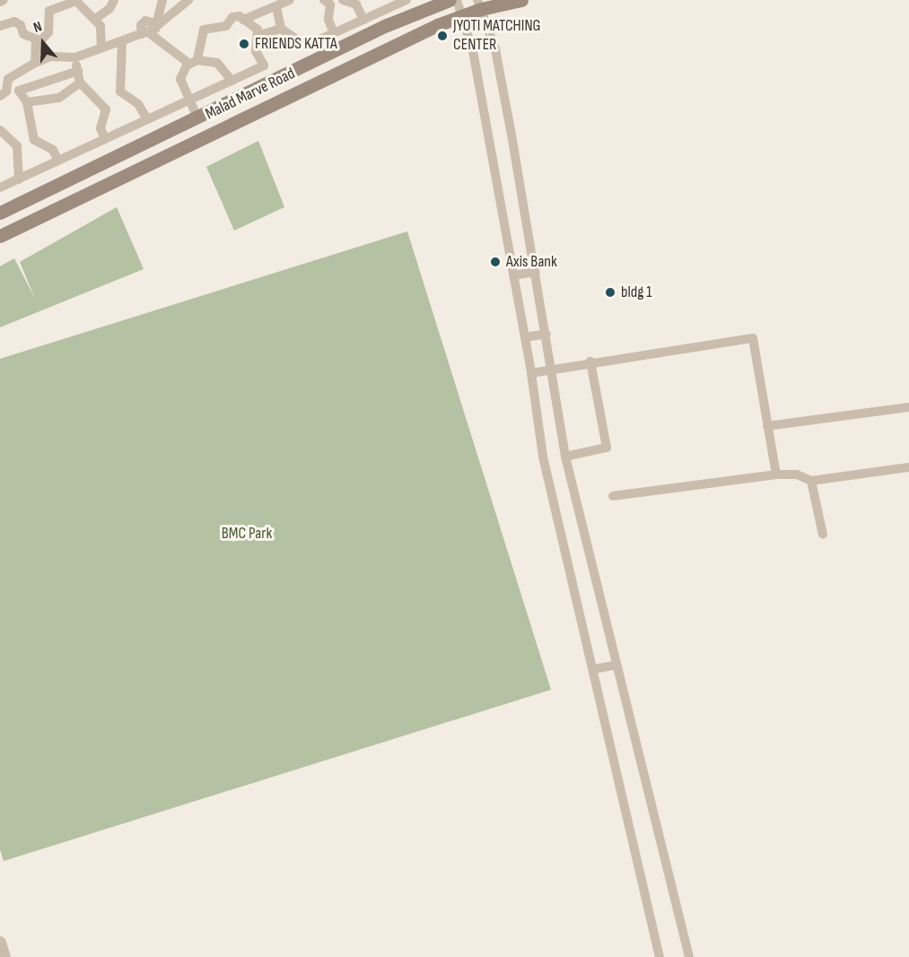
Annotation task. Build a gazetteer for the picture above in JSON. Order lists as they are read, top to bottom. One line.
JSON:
{"streets":{"main road":["Malad Marve Road"]},"parks":["BMC Park"],"places":["JYOTI MATCHING CENTER","FRIENDS KATTA","Axis Bank","bldg 1"],"north":"top"}
